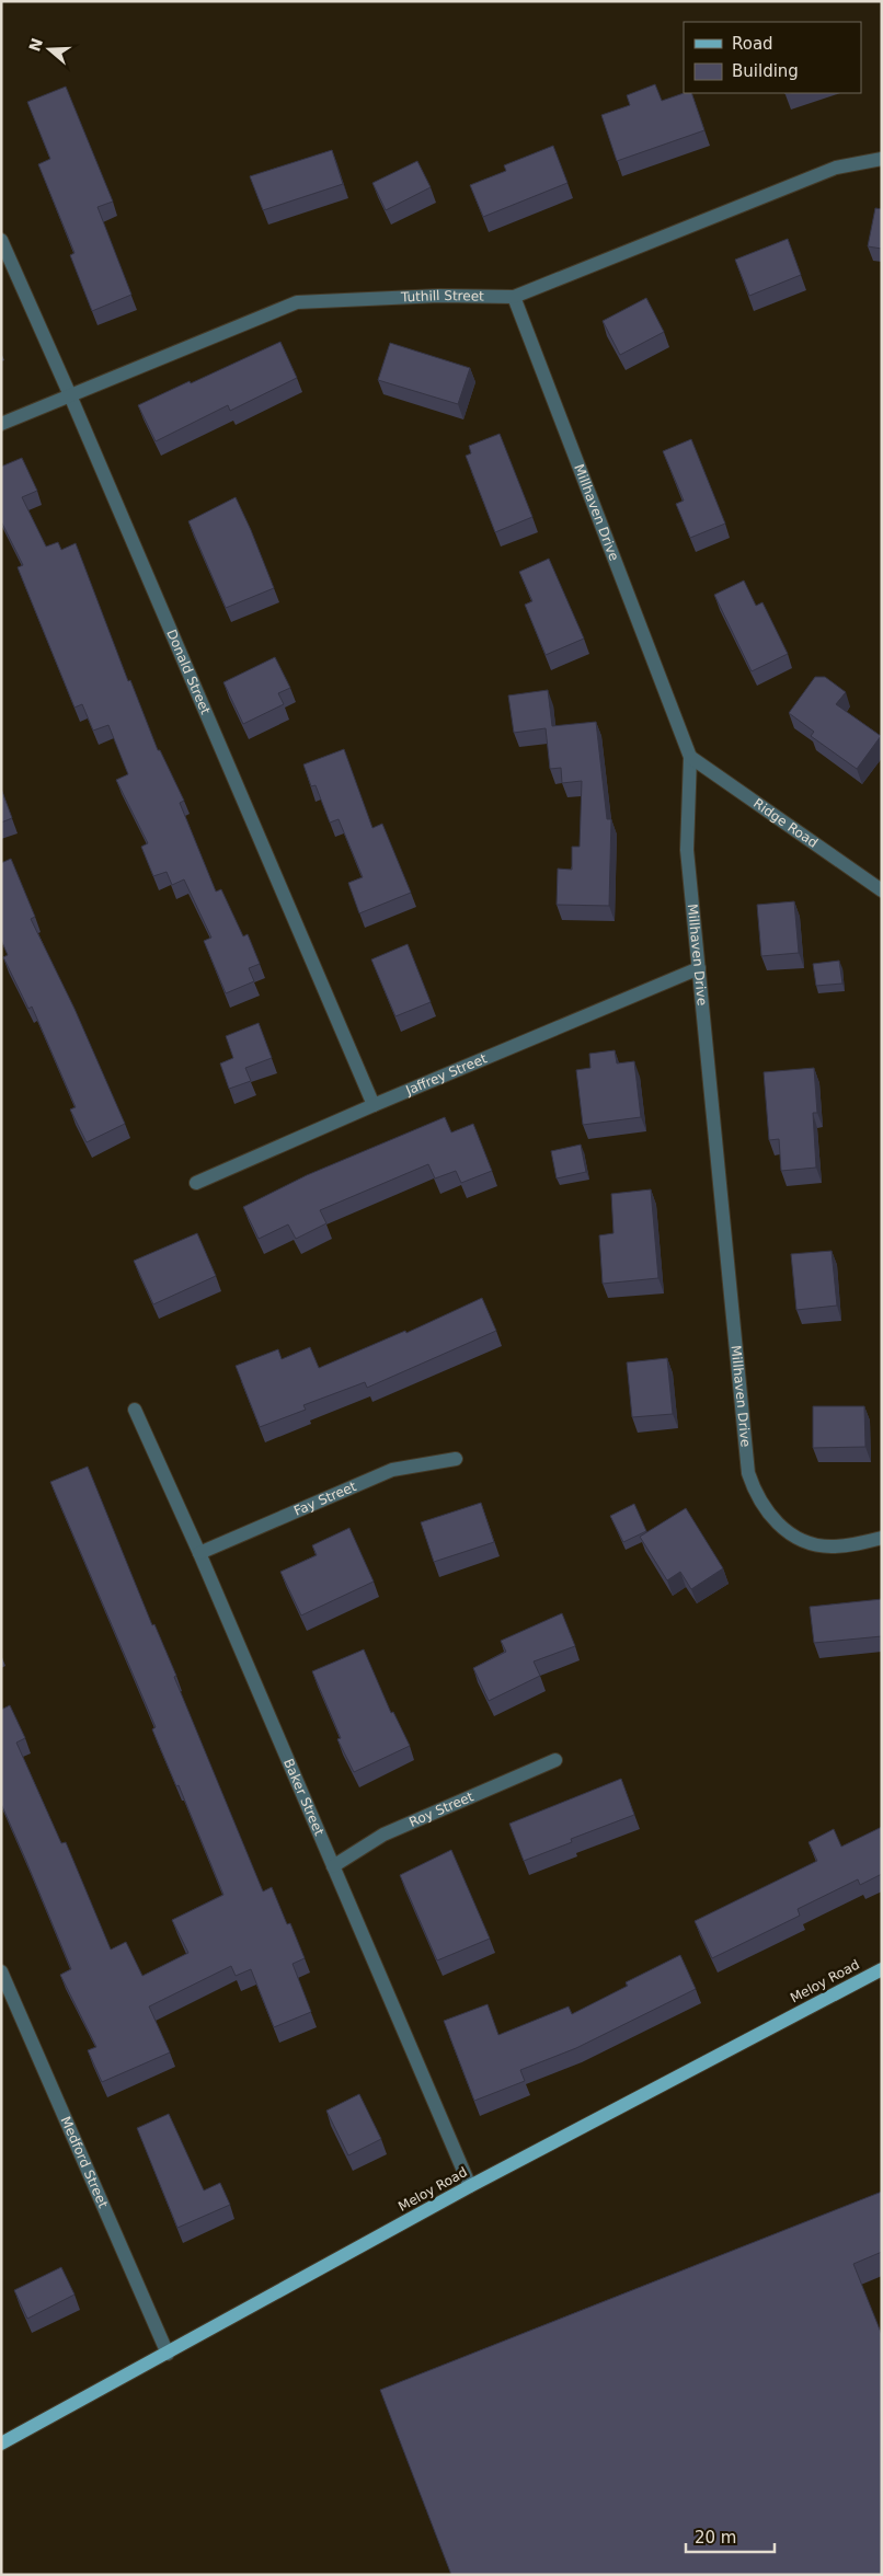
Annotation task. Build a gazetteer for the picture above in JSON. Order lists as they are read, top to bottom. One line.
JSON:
{"streets":{"main road":["Meloy Road"],"street":["Tuthill Street","Millhaven Drive","Donald Street","Ridge Road","Jaffrey Street","Fay Street","Baker Street","Roy Street","Medford Street"]},"crossings":[["Tuthill Street","Millhaven Drive"],["Tuthill Street","Donald Street"],["Millhaven Drive","Ridge Road"],["Millhaven Drive","Jaffrey Street"],["Donald Street","Jaffrey Street"],["Fay Street","Baker Street"],["Baker Street","Roy Street"],["Baker Street","Meloy Road"],["Meloy Road","Medford Street"]],"legend":["Road","Building"],"scale_bar":"20 m","north":"left"}
